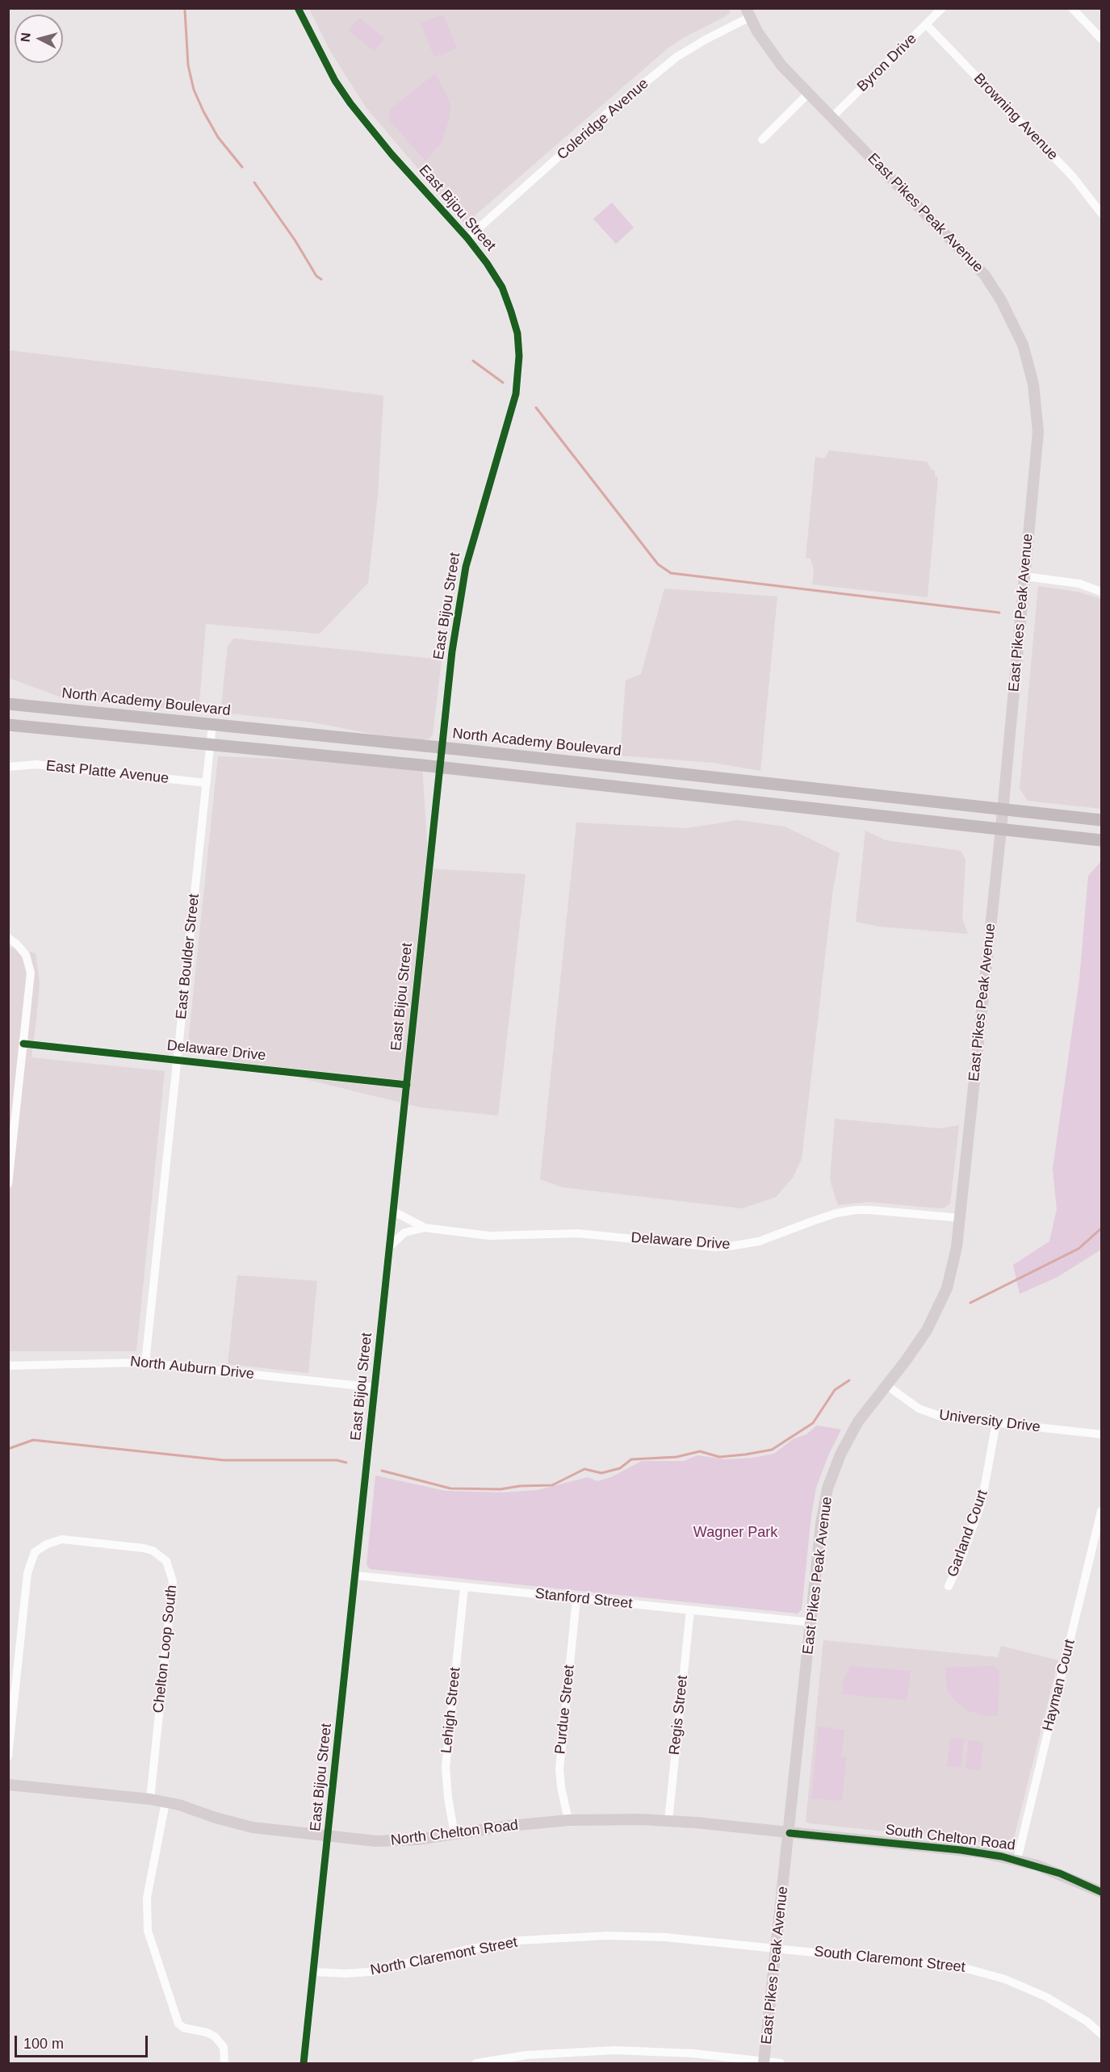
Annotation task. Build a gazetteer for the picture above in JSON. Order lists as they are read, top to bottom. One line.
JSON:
{"streets":{"highway":["North Academy Boulevard"],"main road":["East Pikes Peak Avenue","North Chelton Road","South Chelton Road"],"street":["Byron Drive","Browning Avenue","Coleridge Avenue","East Bijou Street","East Platte Avenue","East Boulder Street","Delaware Drive","North Auburn Drive","University Drive","Garland Court","Stanford Street","Chelton Loop South","Hayman Court","Purdue Street","Lehigh Street","Regis Street","North Claremont Street","South Claremont Street"]},"crossings":[["Byron Drive","Browning Avenue"],["Byron Drive","East Pikes Peak Avenue"],["Coleridge Avenue","East Bijou Street"],["Coleridge Avenue","East Pikes Peak Avenue"],["East Bijou Street","North Academy Boulevard"],["East Bijou Street","Delaware Drive"],["East Bijou Street","North Auburn Drive"],["East Bijou Street","Stanford Street"],["East Bijou Street","North Chelton Road"],["East Bijou Street","North Claremont Street"],["East Pikes Peak Avenue","North Academy Boulevard"],["East Pikes Peak Avenue","Delaware Drive"],["East Pikes Peak Avenue","University Drive"],["East Pikes Peak Avenue","Stanford Street"],["East Pikes Peak Avenue","North Chelton Road"],["East Pikes Peak Avenue","South Chelton Road"],["East Pikes Peak Avenue","North Claremont Street"],["East Pikes Peak Avenue","South Claremont Street"],["North Academy Boulevard","East Boulder Street"],["East Platte Avenue","East Boulder Street"],["East Boulder Street","Delaware Drive"],["East Boulder Street","North Auburn Drive"],["University Drive","Garland Court"],["Stanford Street","Purdue Street"],["Stanford Street","Lehigh Street"],["Stanford Street","Regis Street"],["Chelton Loop South","North Chelton Road"],["Hayman Court","South Chelton Road"],["Purdue Street","North Chelton Road"],["Lehigh Street","North Chelton Road"],["Regis Street","North Chelton Road"],["North Chelton Road","South Chelton Road"],["North Claremont Street","South Claremont Street"]],"parks":["Wagner Park"],"scale_bar":"100 m","north":"left"}
